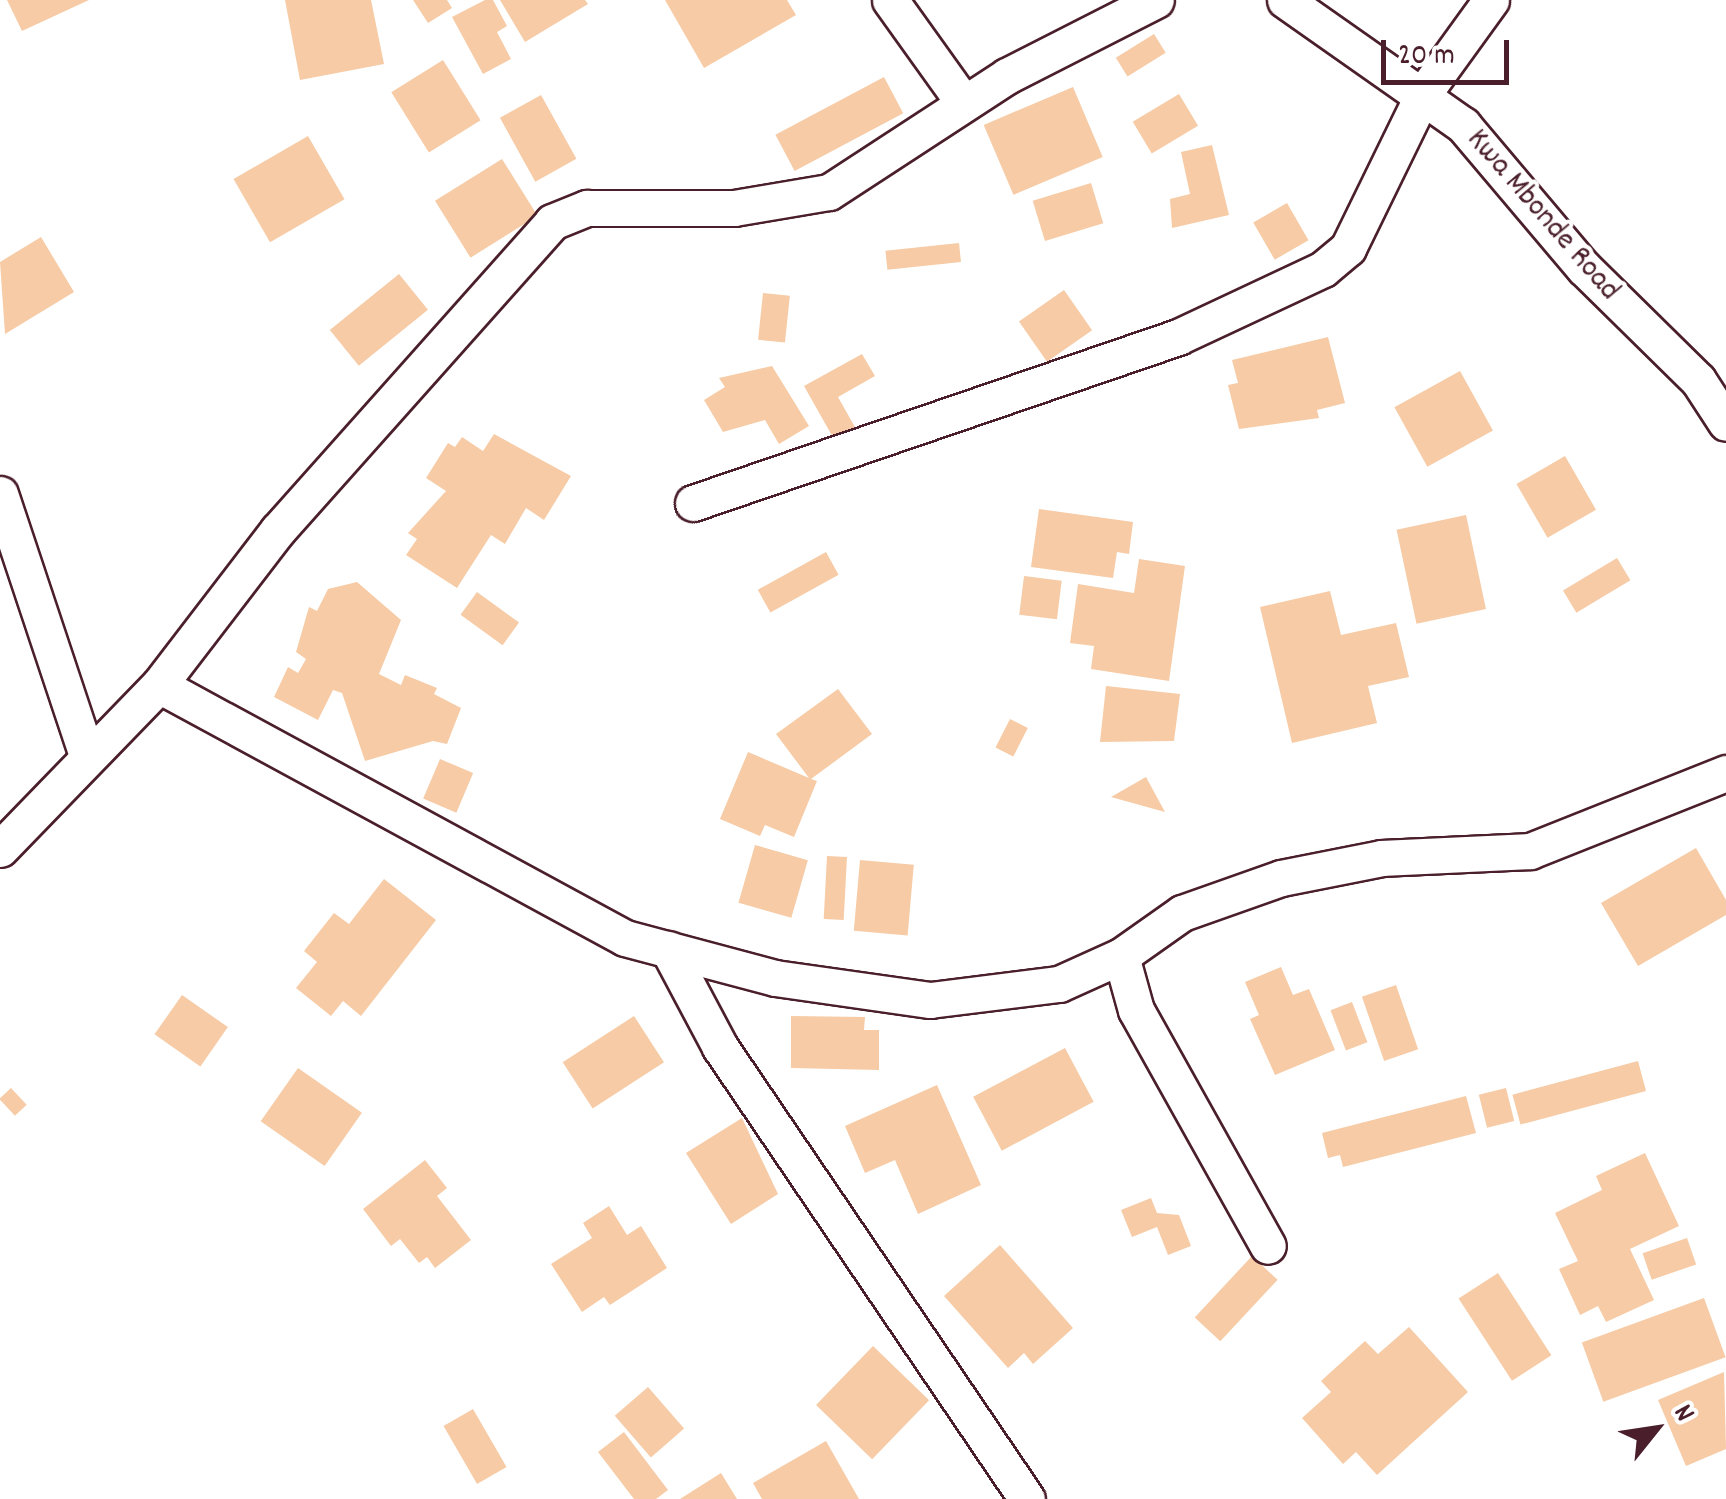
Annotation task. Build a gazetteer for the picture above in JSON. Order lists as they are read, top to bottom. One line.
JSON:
{"streets":{"street":["Kwa Mbonde Road"]},"scale_bar":"20 m","north":"top right"}
